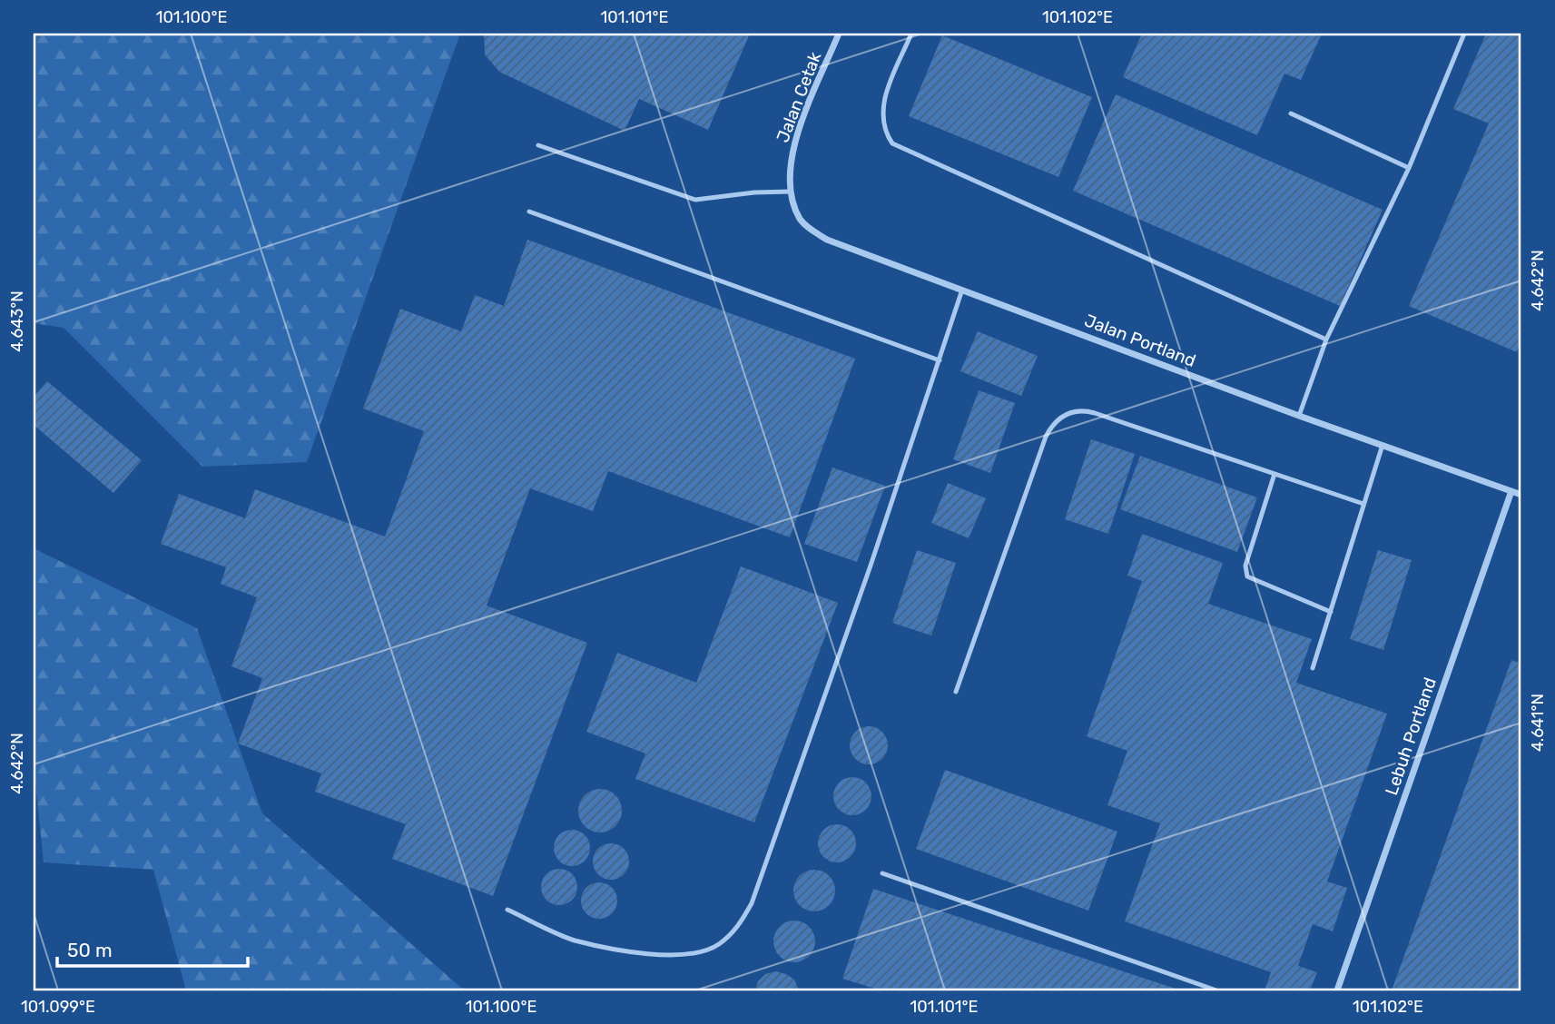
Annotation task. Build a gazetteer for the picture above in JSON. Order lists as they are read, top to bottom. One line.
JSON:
{"streets":{"street":["Jalan Cetak","Jalan Portland","Lebuh Portland"]},"crossings":[["Jalan Cetak","Jalan Portland"],["Jalan Portland","Lebuh Portland"]],"scale_bar":"50 m","coordinates":["101.100°E","101.101°E","101.102°E","4.642°N","4.643°N","4.641°N","101.099°E"]}
